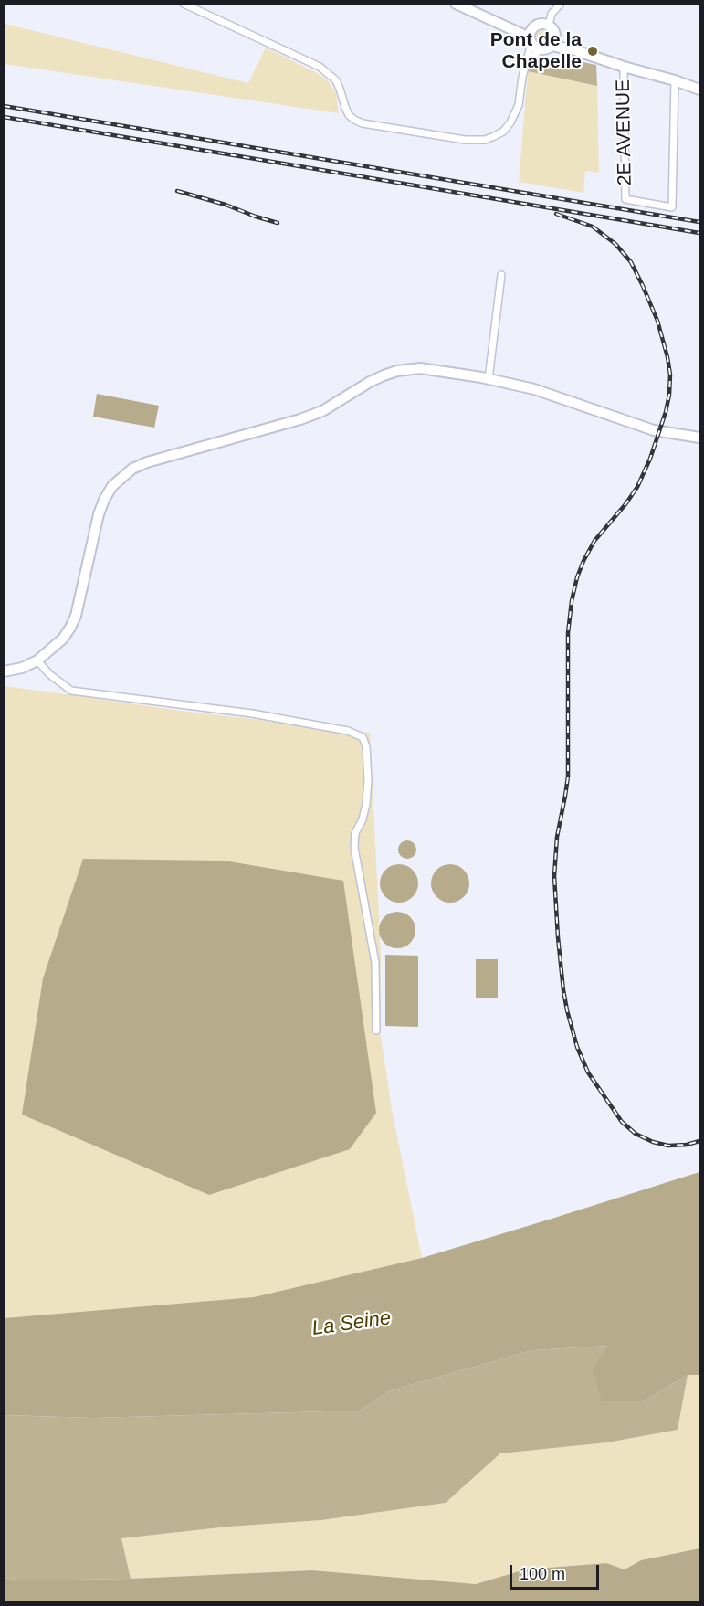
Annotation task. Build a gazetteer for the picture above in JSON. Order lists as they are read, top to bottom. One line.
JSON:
{"streets":{"street":["2E AVENUE"]},"water":["La Seine"],"places":["Pont de la Chapelle"],"scale_bar":"100 m"}
